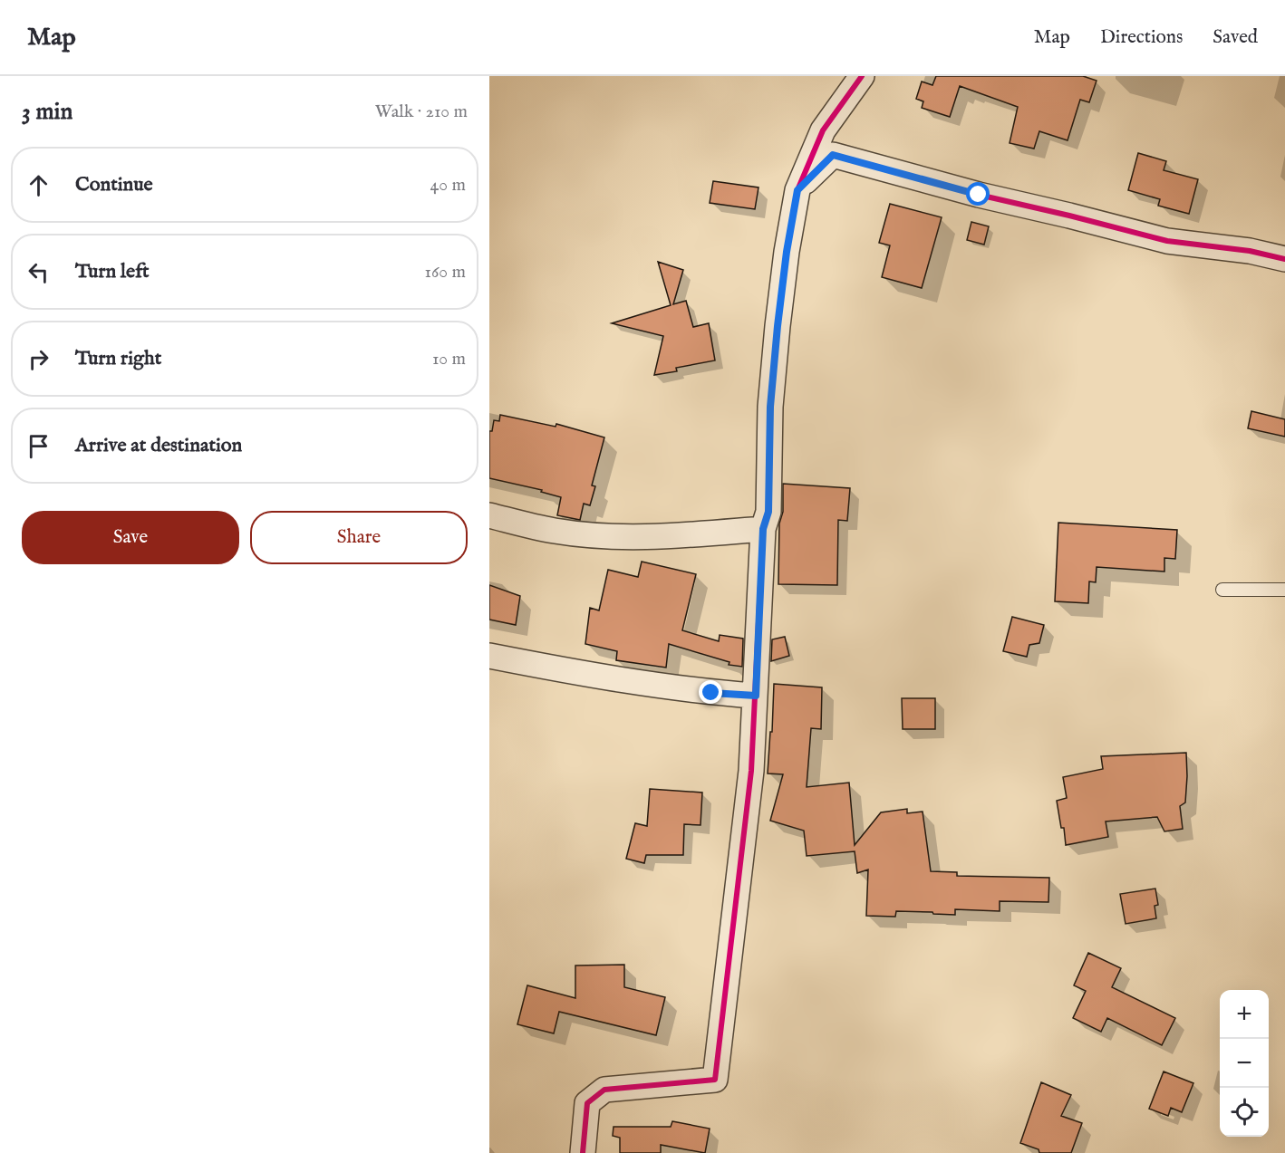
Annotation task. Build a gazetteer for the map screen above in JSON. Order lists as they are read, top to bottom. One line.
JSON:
{"page":{"header":"Map","nav":["Map","Directions","Saved"],"heading":["3 min","Walk · 210 m"],"list":[["Continue","40 m"],["Turn left","160 m"],["Turn right","10 m"],"Arrive at destination"],"buttons":["Save","Share"],"map_buttons":["+","−"]}}
